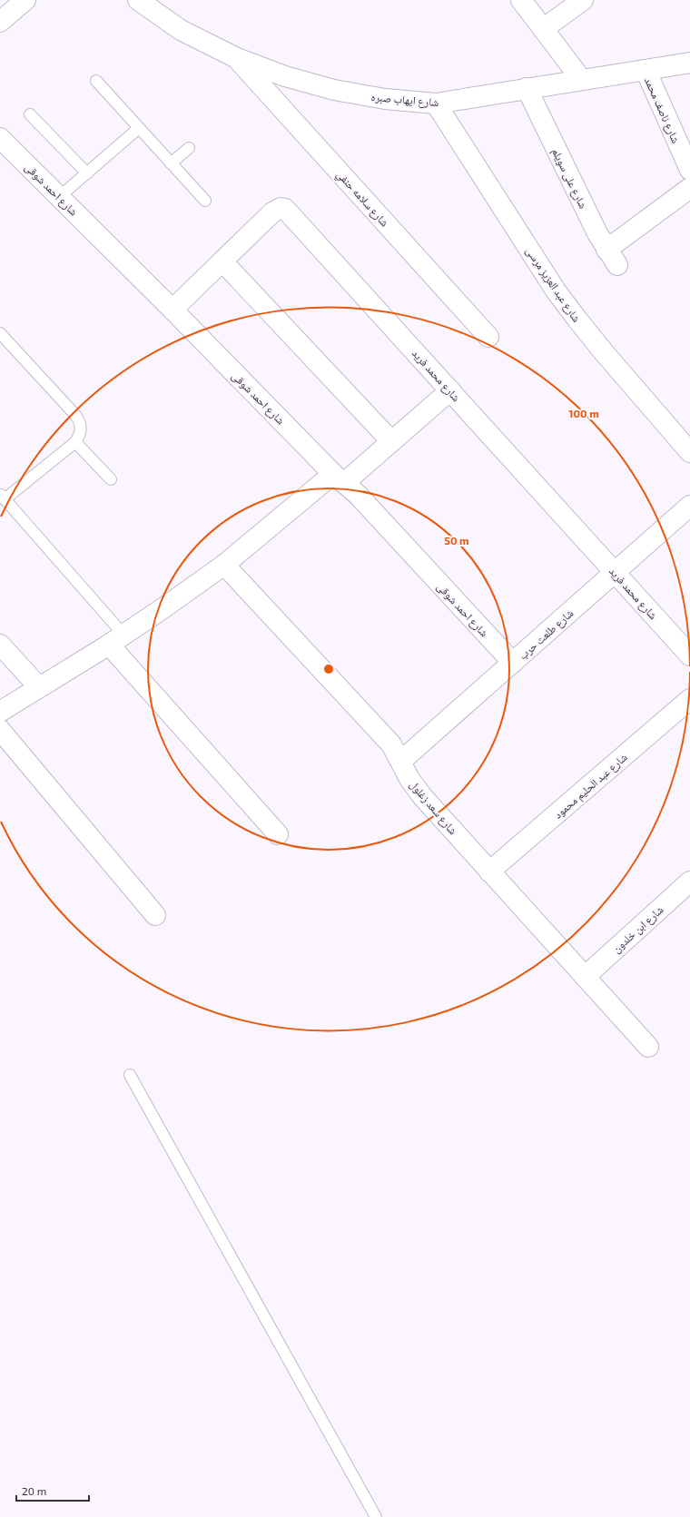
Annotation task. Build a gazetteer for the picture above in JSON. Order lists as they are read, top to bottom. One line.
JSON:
{"streets":{"street":["شارع ايهاب صبره","شارع ناصف محمد","شارع على سويلم","شارع احمد شوقى","شارع سلامه حنفي","شارع عبد العزيز مرسى","شارع محمد فريد","شارع طلعت حرب","شارع عبد الحليم محمود","شارع سعد زغلول","شارع ابن خلدون"]},"crossings":[["شارع ايهاب صبره","شارع ناصف محمد"],["شارع ايهاب صبره","شارع على سويلم"],["شارع ايهاب صبره","شارع سلامه حنفي"],["شارع ايهاب صبره","شارع عبد العزيز مرسى"],["شارع احمد شوقى","شارع محمد فريد"],["شارع احمد شوقى","شارع طلعت حرب"],["شارع محمد فريد","شارع طلعت حرب"],["شارع طلعت حرب","شارع سعد زغلول"],["شارع عبد الحليم محمود","شارع سعد زغلول"],["شارع سعد زغلول","شارع ابن خلدون"]],"scale_bar":"20 m","rings":["100 m","50 m"]}
